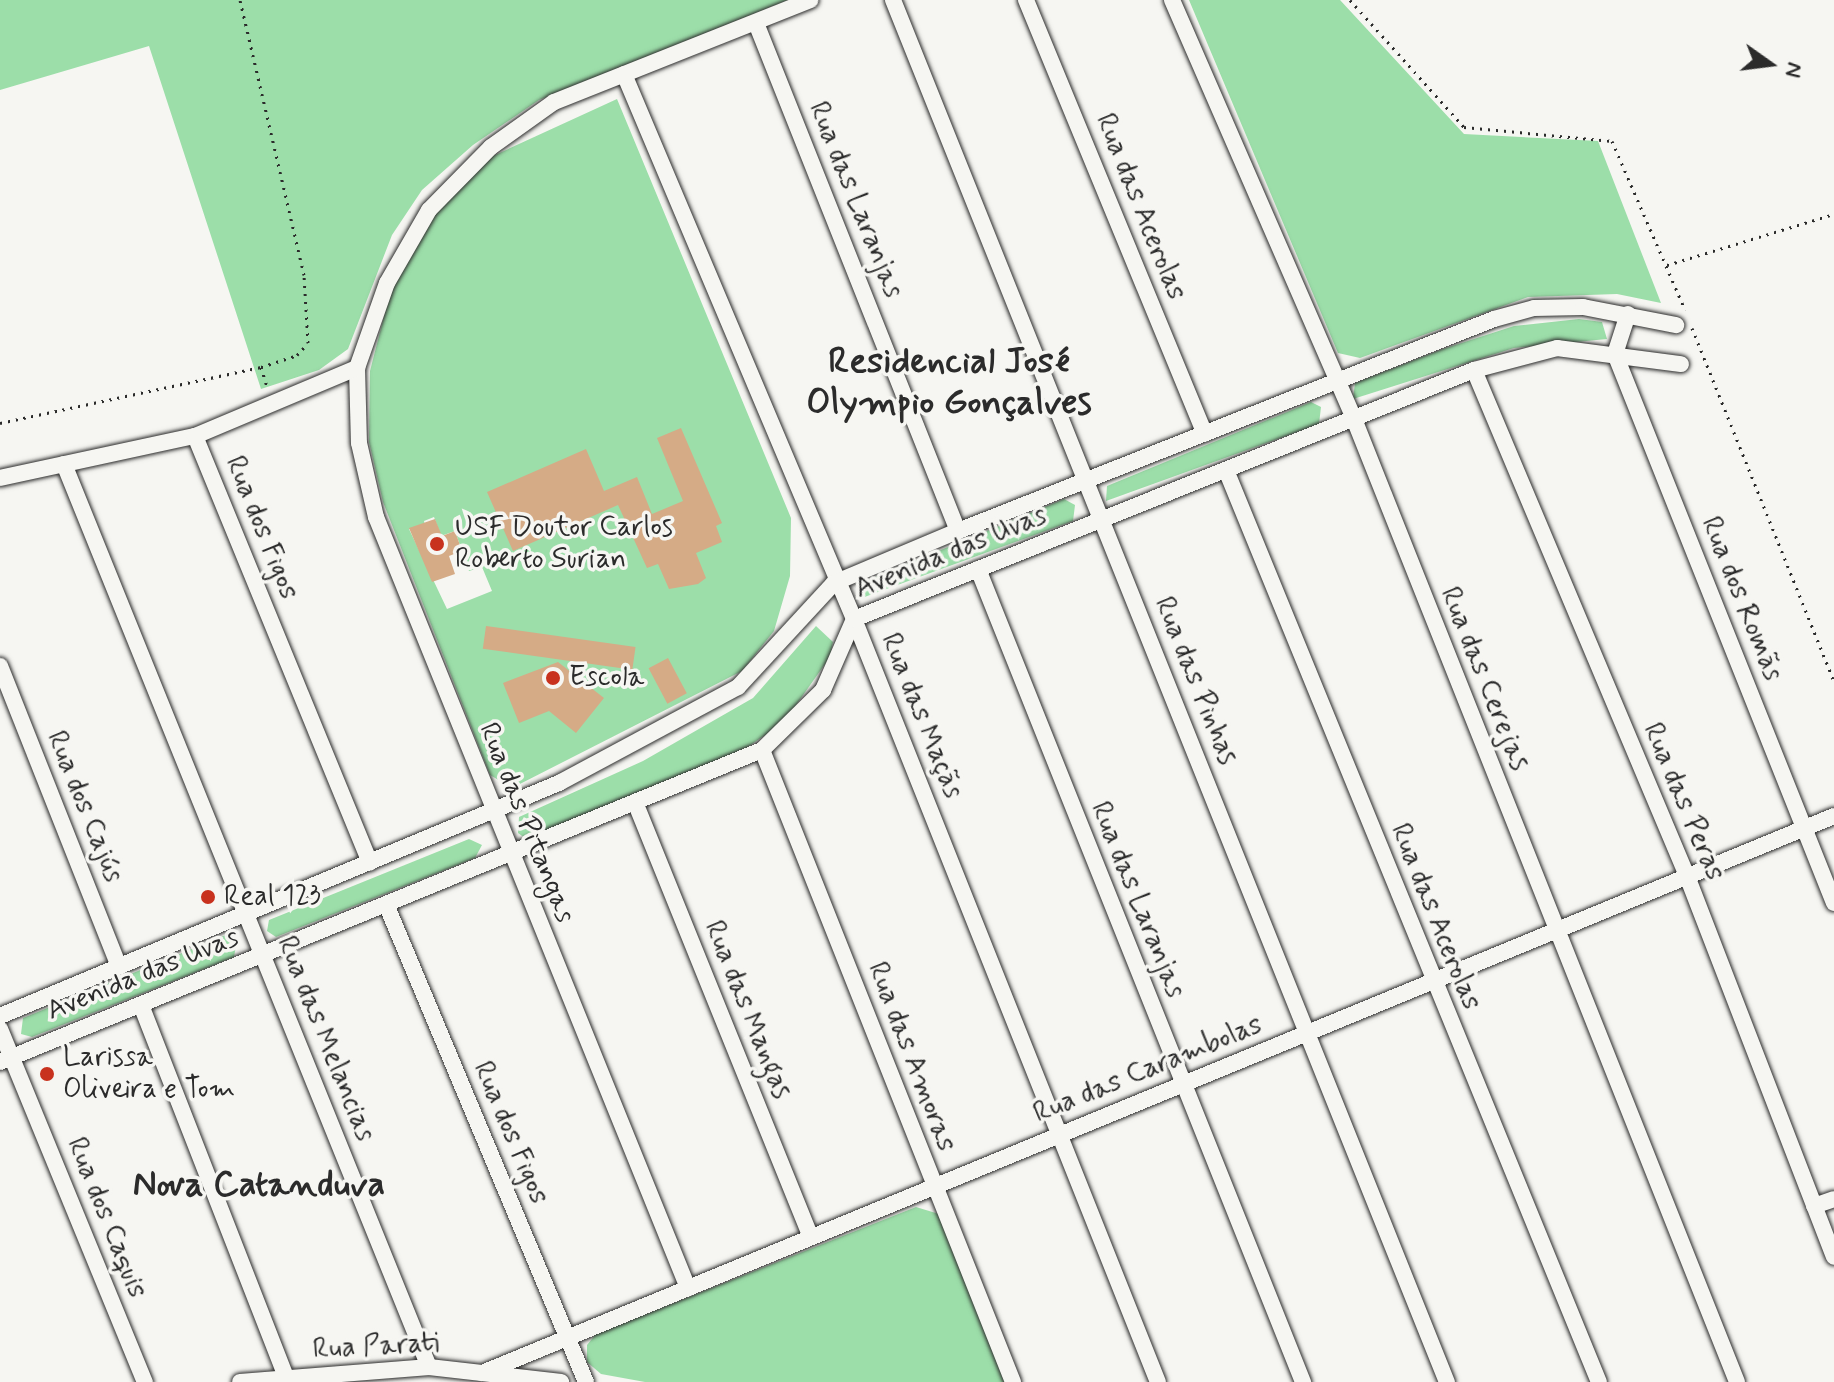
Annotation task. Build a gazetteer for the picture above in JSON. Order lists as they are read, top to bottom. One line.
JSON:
{"streets":{"street":["Rua das Laranjas","Rua das Acerolas","Rua dos Figos","Avenida das Uvas","Rua dos Romãs","Rua das Cerejas","Rua das Pinhas","Rua das Maçãs","Rua das Peras","Rua dos Cajús","Rua das Pitangas","Rua das Mangas","Rua das Melancias","Rua das Amoras","Rua das Carambolas","Rua dos Caquis","Rua Parati"]},"crossings":[["Rua das Laranjas","Avenida das Uvas"],["Rua das Laranjas","Rua das Pitangas"],["Rua das Laranjas","Rua das Carambolas"],["Rua das Acerolas","Avenida das Uvas"],["Rua das Acerolas","Rua das Carambolas"],["Rua dos Figos","Avenida das Uvas"],["Rua dos Figos","Rua das Carambolas"],["Avenida das Uvas","Rua dos Romãs"],["Avenida das Uvas","Rua das Cerejas"],["Avenida das Uvas","Rua das Pinhas"],["Avenida das Uvas","Rua das Maçãs"],["Avenida das Uvas","Rua das Peras"],["Avenida das Uvas","Rua dos Cajús"],["Avenida das Uvas","Rua das Pitangas"],["Avenida das Uvas","Rua das Mangas"],["Avenida das Uvas","Rua das Melancias"],["Avenida das Uvas","Rua das Amoras"],["Avenida das Uvas","Rua dos Caquis"],["Rua dos Romãs","Rua das Carambolas"],["Rua das Cerejas","Rua das Carambolas"],["Rua das Pinhas","Rua das Carambolas"],["Rua das Maçãs","Rua das Pitangas"],["Rua das Maçãs","Rua das Carambolas"],["Rua das Peras","Rua das Carambolas"],["Rua das Pitangas","Rua das Carambolas"],["Rua das Mangas","Rua das Carambolas"],["Rua das Melancias","Rua Parati"],["Rua das Amoras","Rua das Carambolas"],["Rua das Carambolas","Rua Parati"]],"districts":["Residencial José Olympio Gonçalves","Nova Catanduva"],"places":["USF Doutor Carlos Roberto Surian","Escola","Real 123","Larissa Oliveira e Tom"],"north":"right"}
